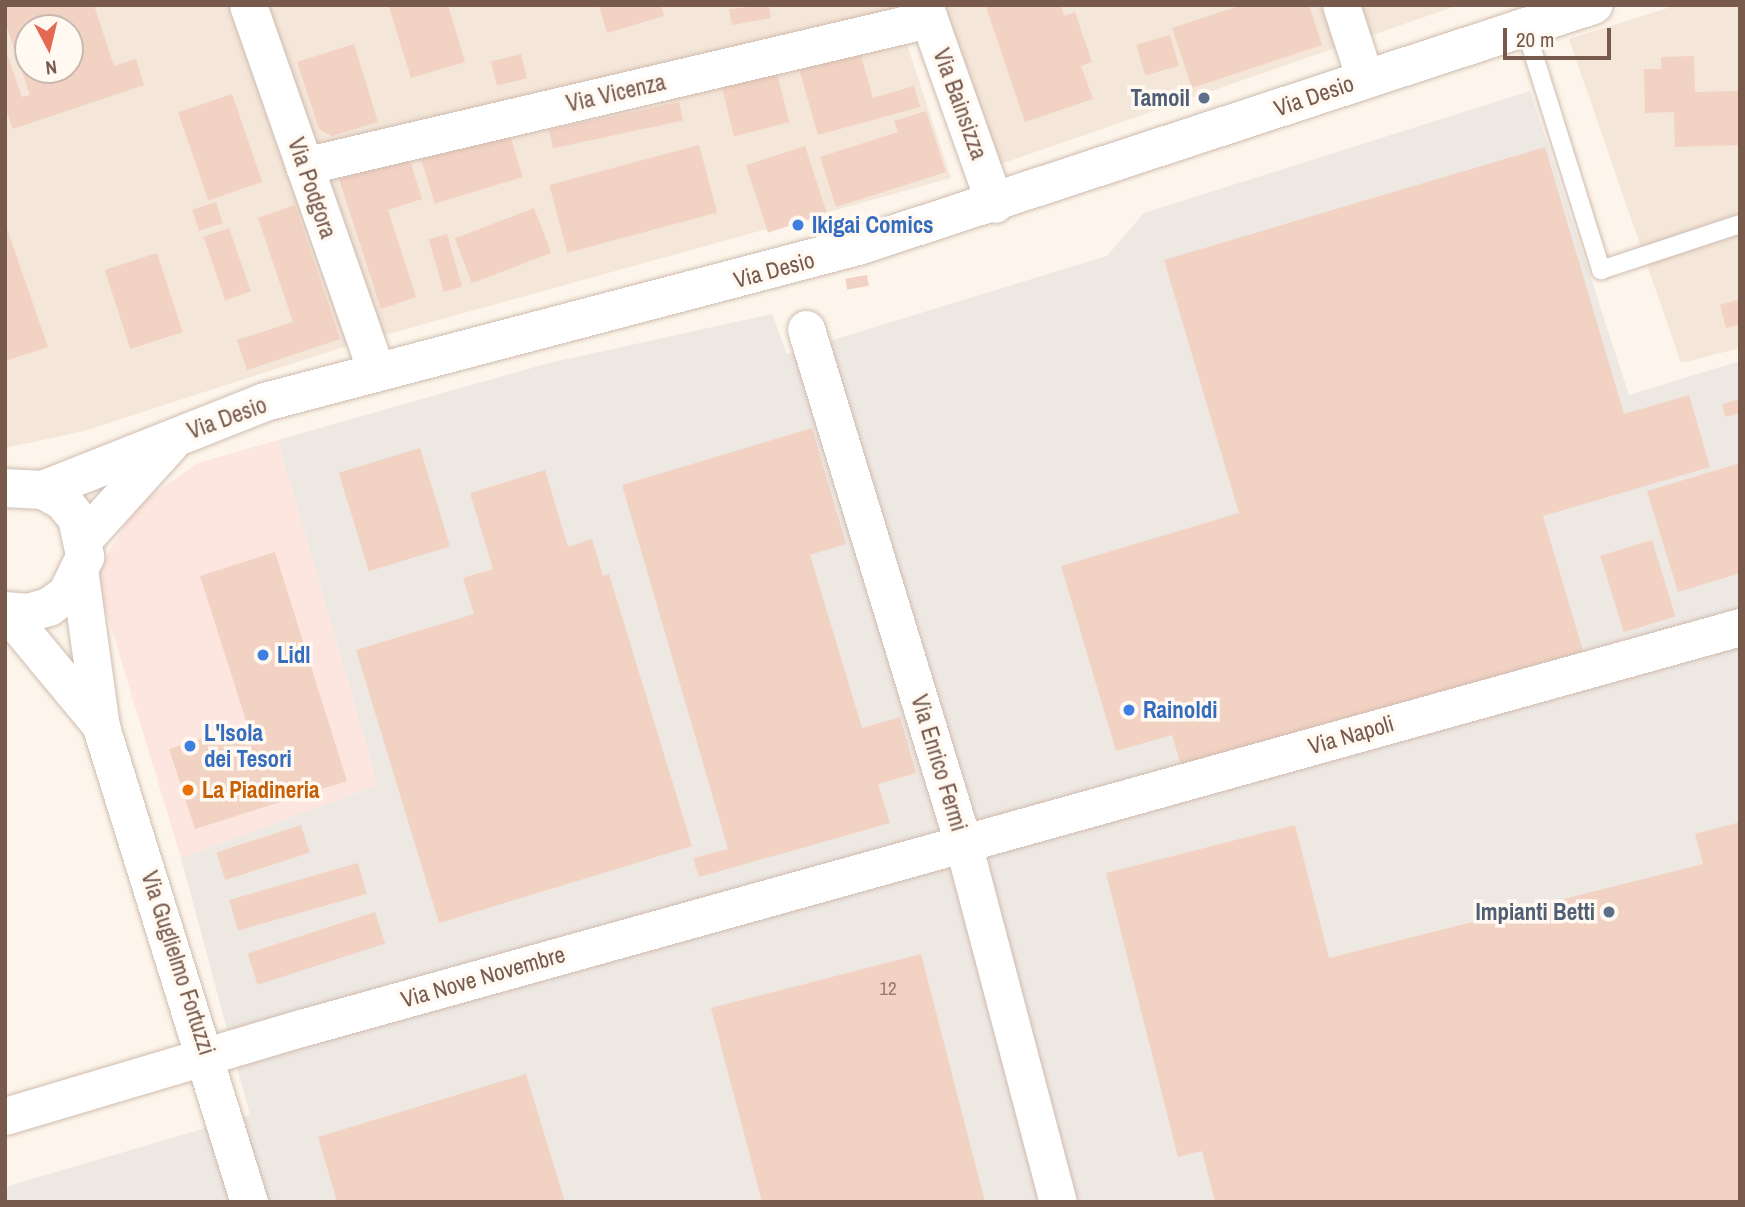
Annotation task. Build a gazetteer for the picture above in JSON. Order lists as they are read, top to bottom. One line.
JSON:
{"streets":{"street":["Via Vicenza","Via Desio","Via Bainsizza","Via Podgora","Via Napoli","Via Enrico Fermi","Via Guglielmo Fortuzzi","Via Nove Novembre"]},"crossings":[["Via Vicenza","Via Bainsizza"],["Via Vicenza","Via Podgora"],["Via Desio","Via Bainsizza"],["Via Desio","Via Podgora"],["Via Napoli","Via Enrico Fermi"],["Via Napoli","Via Nove Novembre"],["Via Enrico Fermi","Via Nove Novembre"],["Via Guglielmo Fortuzzi","Via Nove Novembre"]],"places":["Tamoil","Ikigai Comics","Lidl","Rainoldi","L'Isola dei Tesori","La Piadineria","Impianti Betti"],"house_numbers":["12"],"scale_bar":"20 m","north":"bottom"}
